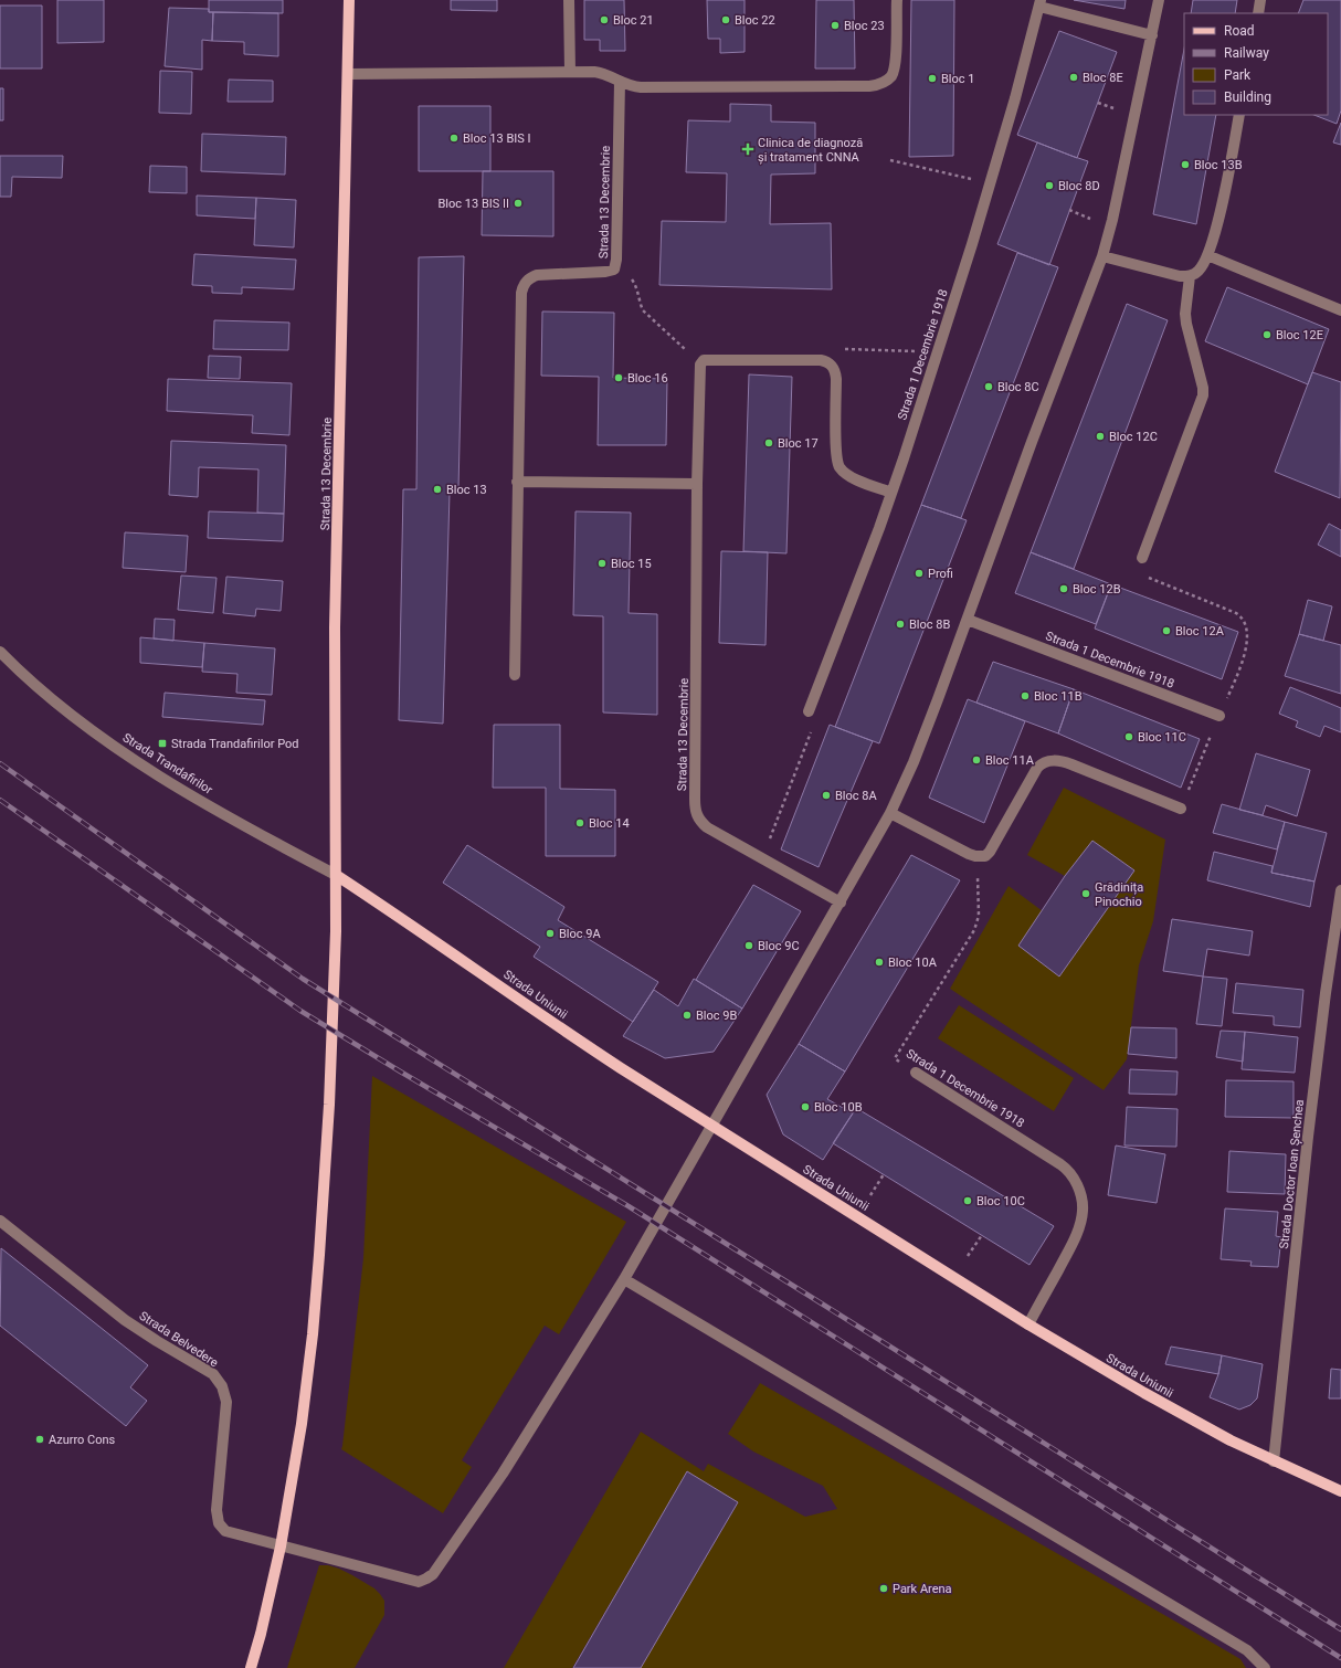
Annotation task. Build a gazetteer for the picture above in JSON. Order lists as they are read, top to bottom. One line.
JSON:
{"streets":{"main road":["Strada 13 Decembrie","Strada Uniunii"],"street":["Strada 1 Decembrie 1918","Strada Trandafirilor","Strada Doctor Ioan Șenchea","Strada Belvedere"]},"crossings":[["Strada 13 Decembrie","Strada Trandafirilor"],["Strada 13 Decembrie","Strada Uniunii"],["Strada 13 Decembrie","Strada Belvedere"],["Strada 1 Decembrie 1918","Strada Uniunii"],["Strada Trandafirilor","Strada Uniunii"],["Strada Uniunii","Strada Doctor Ioan Șenchea"],["Strada Uniunii","Strada Belvedere"]],"places":{"other":["Bloc 21","Bloc 22","Bloc 23","Bloc 8E","Bloc 1","Bloc 13 BIS I","Bloc 13B","Bloc 8D","Bloc 13 BIS II","Bloc 12E","Bloc 16","Bloc 8C","Bloc 12C","Bloc 17","Bloc 13","Bloc 15","Profi","Bloc 12B","Bloc 8B","Bloc 12A","Bloc 11B","Bloc 11C","Bloc 11A","Bloc 8A","Bloc 14","Grădinița Pinochio","Bloc 9A","Bloc 9C","Bloc 10A","Bloc 9B","Bloc 10B","Bloc 10C","Azurro Cons","Park Arena"],"health":["Clinica de diagnoză și tratament CNNA"],"transit":["Strada Trandafirilor Pod"]},"legend":["Road","Railway","Park","Building"]}
